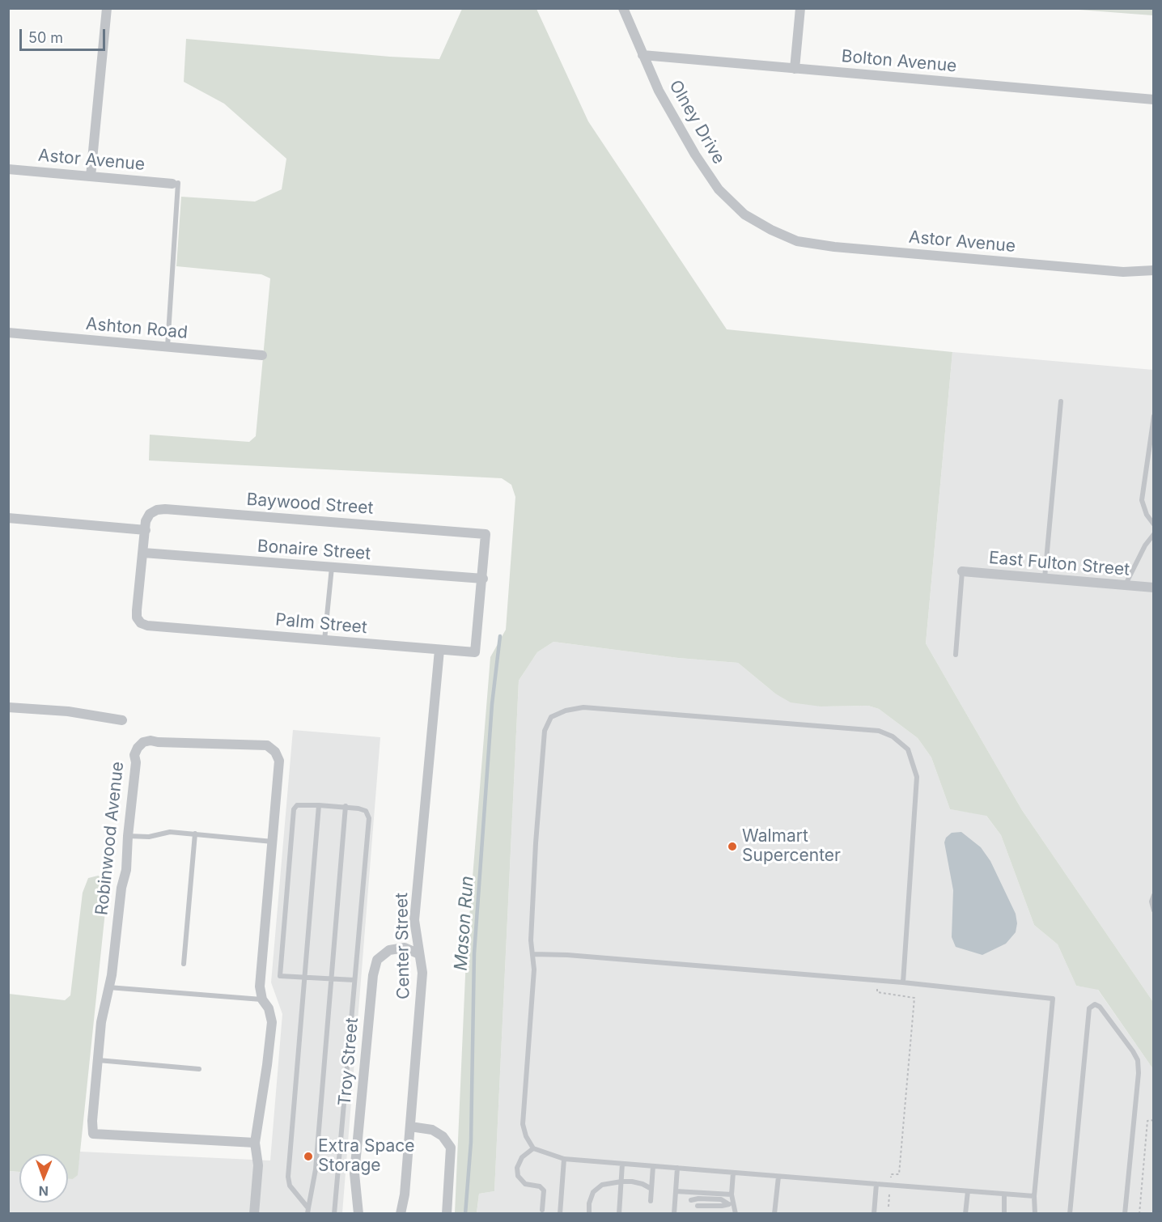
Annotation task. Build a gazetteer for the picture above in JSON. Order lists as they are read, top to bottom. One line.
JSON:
{"streets":{"street":["Bolton Avenue","Olney Drive","Astor Avenue","Ashton Road","Baywood Street","Bonaire Street","East Fulton Street","Palm Street","Robinwood Avenue","Center Street","Troy Street"]},"crossings":[["Bolton Avenue","Olney Drive"],["Olney Drive","Astor Avenue"],["Baywood Street","Palm Street"],["Bonaire Street","Palm Street"],["Palm Street","Center Street"],["Center Street","Troy Street"]],"water":["Mason Run"],"places":["Walmart Supercenter","Extra Space Storage"],"scale_bar":"50 m","north":"bottom"}
